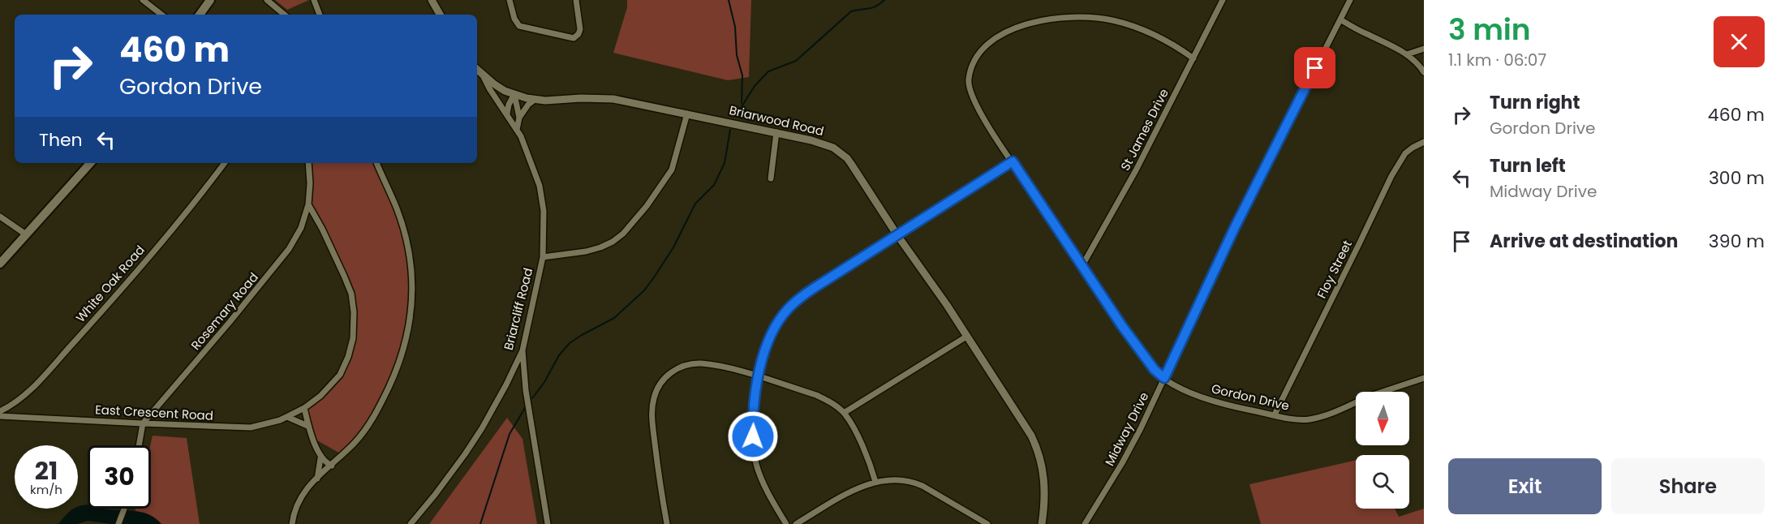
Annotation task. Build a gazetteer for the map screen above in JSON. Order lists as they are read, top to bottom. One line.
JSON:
{"streets":{"street":["Briarwood Road","St James Drive","Floy Street","White Oak Road","Briarcliff Road","Rosemary Road","Gordon Drive","East Crescent Road","Midway Drive"]},"crossings":[["Briarwood Road","Briarcliff Road"],["St James Drive","Gordon Drive"],["Floy Street","Gordon Drive"],["Rosemary Road","East Crescent Road"],["Gordon Drive","Midway Drive"]],"north":"bottom","page":{"heading":["3 min","1.1 km · 06:07"],"turn":["460 m","Gordon Drive"],"list":[{"name":"Turn right","note":"Gordon Drive","value":"460 m"},{"name":"Turn left","note":"Midway Drive","value":"300 m"},{"name":"Arrive at destination","value":"390 m"}],"then":"Then","speed":"21 km/h","limit":"30","buttons":["Exit","Share"]}}
